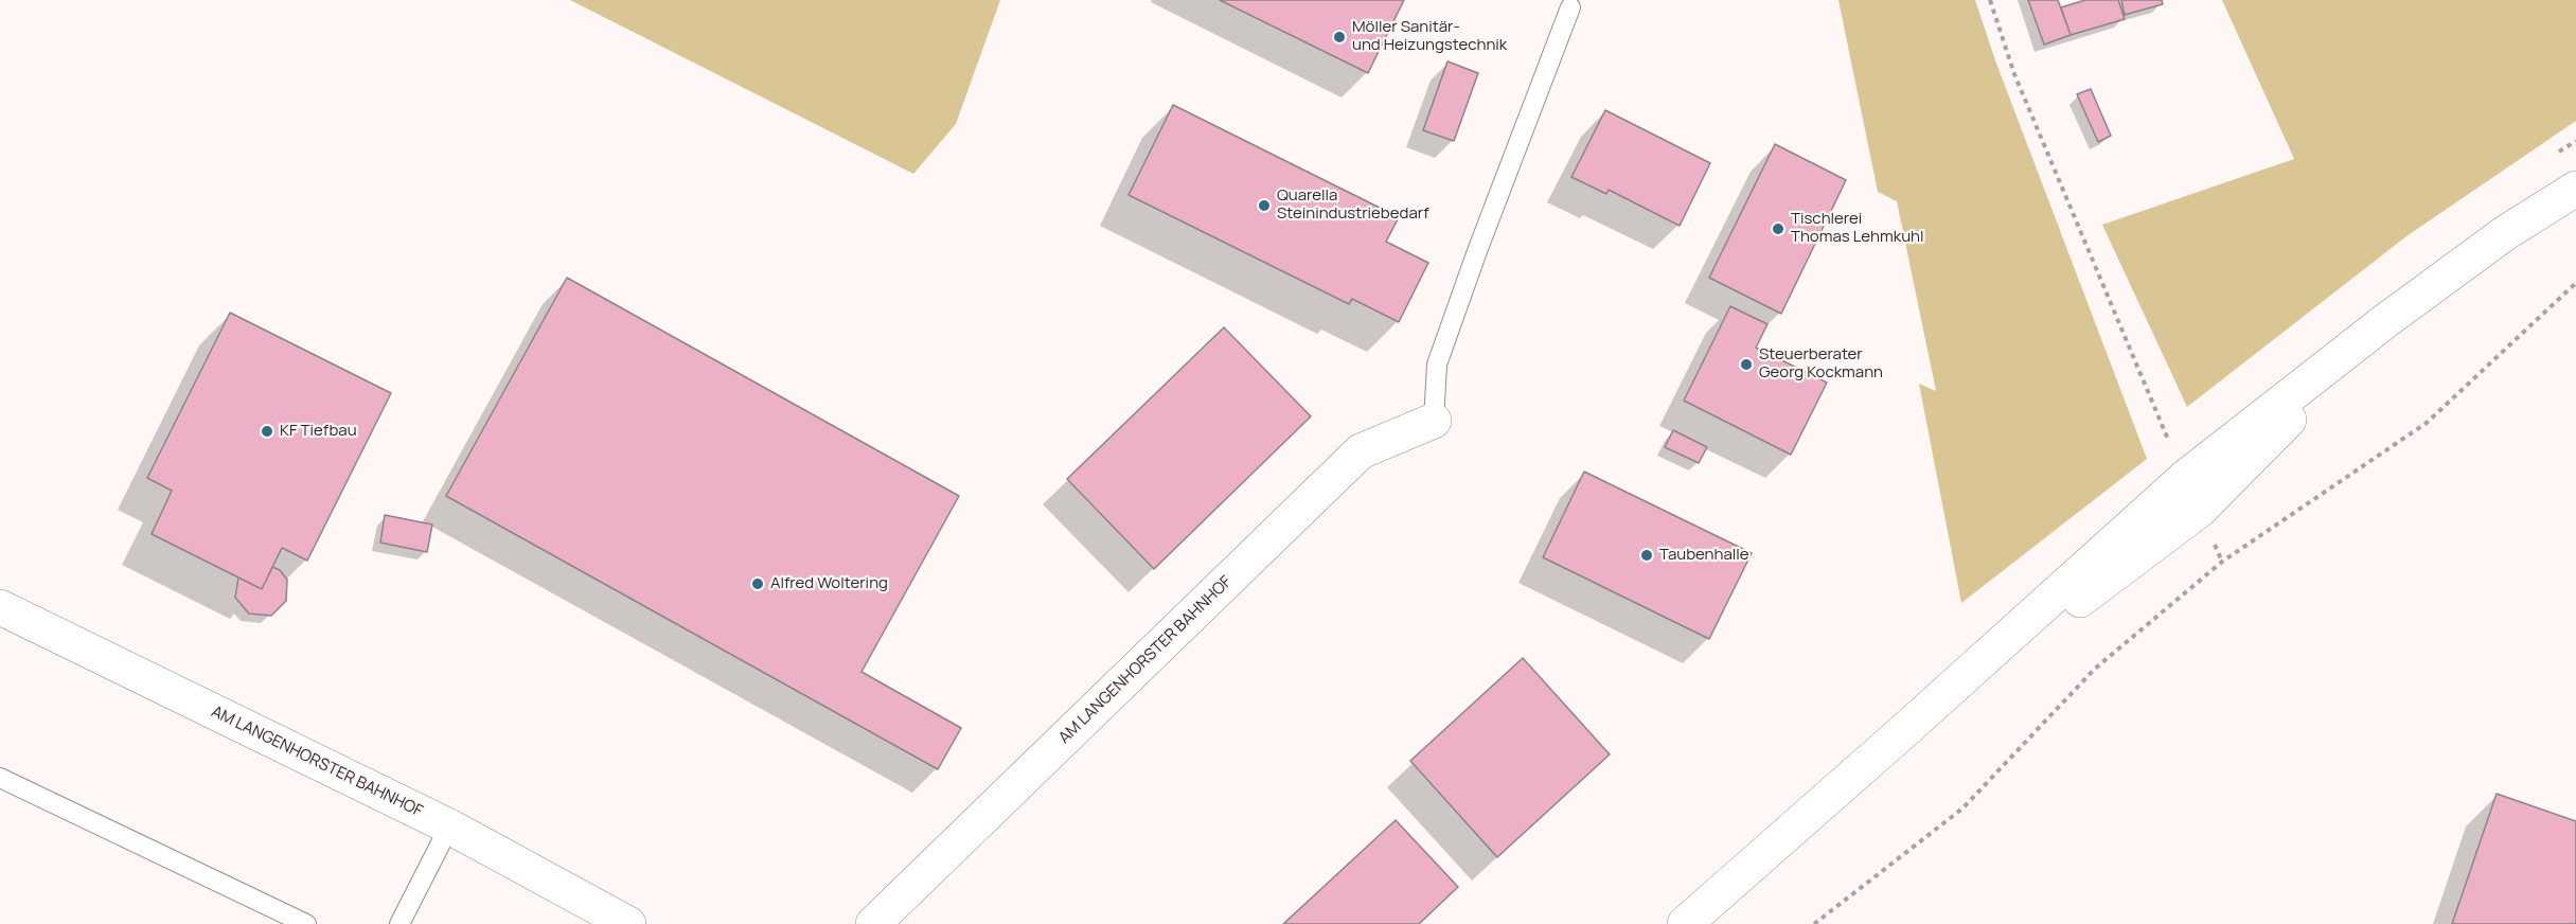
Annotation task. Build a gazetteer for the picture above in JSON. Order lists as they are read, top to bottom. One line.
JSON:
{"streets":{"street":["AM LANGENHORSTER BAHNHOF"]},"places":["Möller Sanitär- und Heizungstechnik","Quarella Steinindustriebedarf","Tischlerei Thomas Lehmkuhl","Steuerberater Georg Kockmann","KF Tiefbau","Taubenhalle","Alfred Woltering"]}
